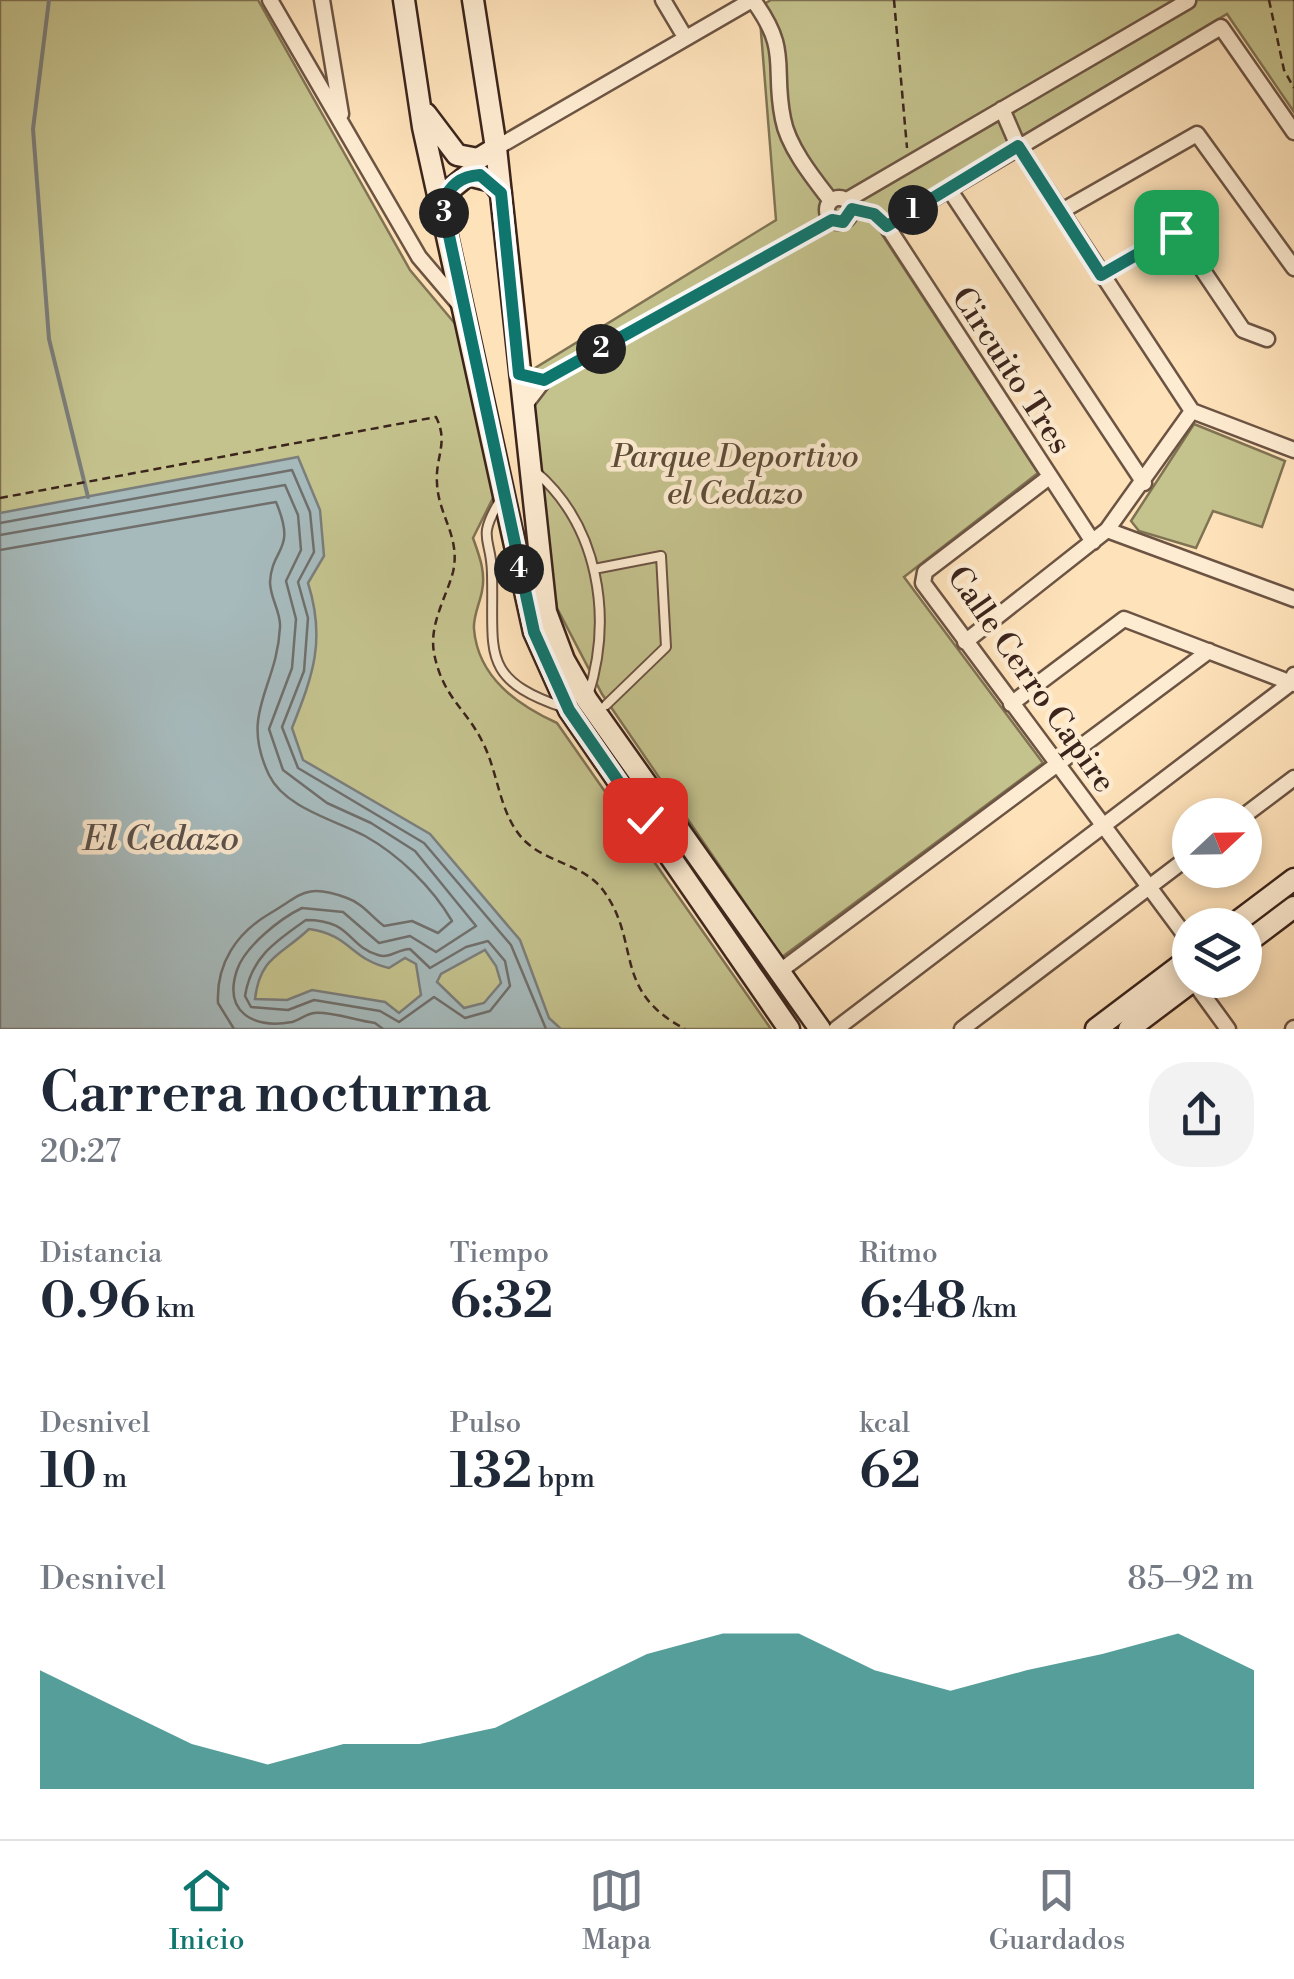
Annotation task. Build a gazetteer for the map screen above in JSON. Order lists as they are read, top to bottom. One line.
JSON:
{"streets":{"street":["Circuito Tres","Calle Cerro Capire"]},"crossings":[["Circuito Tres","Calle Cerro Capire"]],"water":["El Cedazo"],"parks":["Parque Deportivo el Cedazo"],"north":"right","page":{"pins":["1","3","2","4"],"heading":["Carrera nocturna","20:27"],"stats":[["Distancia","0.96 km"],["Tiempo","6:32"],["Ritmo","6:48 /km"],["Desnivel","10 m"],["Pulso","132 bpm"],["kcal","62"]],"chart":["Desnivel","85–92 m"],"tabs":["Inicio","Mapa","Guardados"]}}
